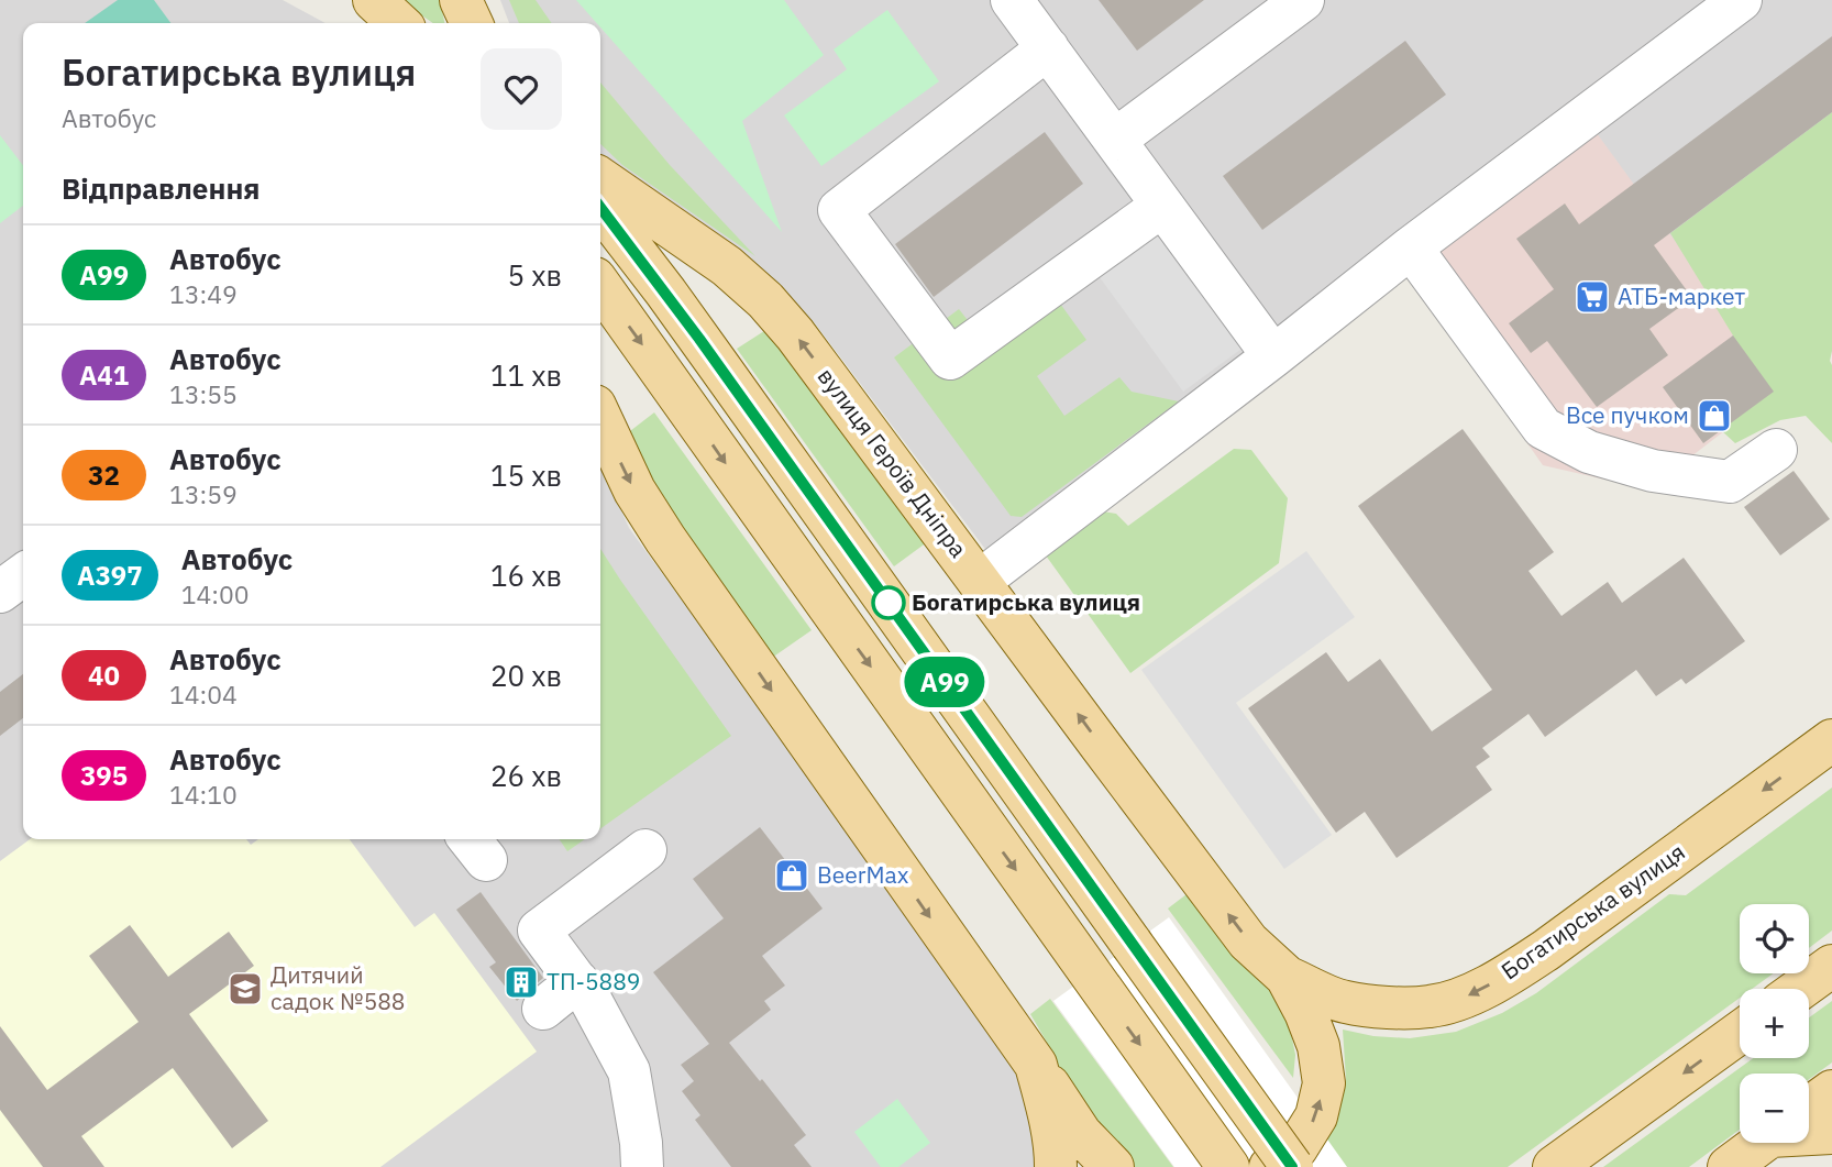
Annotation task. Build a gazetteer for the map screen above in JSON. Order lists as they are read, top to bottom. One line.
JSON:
{"streets":{"main road":["вулиця Героїв Дніпра","Богатирська вулиця"]},"crossings":[["вулиця Героїв Дніпра","Богатирська вулиця"]],"places":{"supermarket":["АТБ-маркет"],"shop":["Все пучком","BeerMax"],"other":["Богатирська вулиця"],"building":["ТП-5889"],"school or university":["Дитячий садок №588"]},"lines":["bus line А99"],"page":{"on_map":"А99","heading":[["Богатирська вулиця","Автобус"],"Відправлення"],"list":[{"mark":"А99","name":"Автобус","note":"13:49","value":"5 хв"},{"mark":"A41","name":"Автобус","note":"13:55","value":"11 хв"},{"mark":"32","name":"Автобус","note":"13:59","value":"15 хв"},{"mark":"А397","name":"Автобус","note":"14:00","value":"16 хв"},{"mark":"40","name":"Автобус","note":"14:04","value":"20 хв"},{"mark":"395","name":"Автобус","note":"14:10","value":"26 хв"}],"map_buttons":["+","−"]}}
